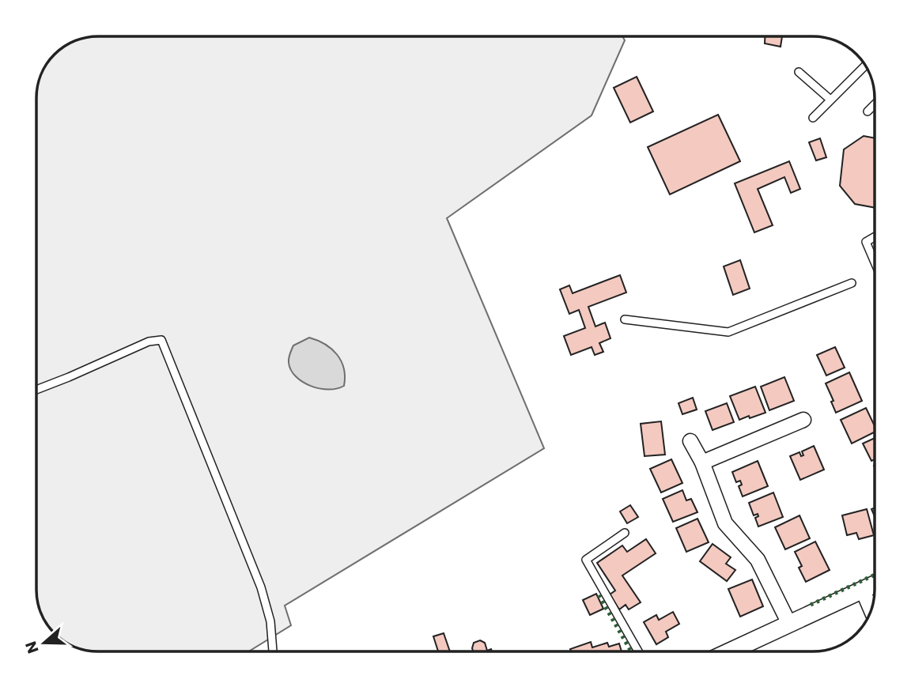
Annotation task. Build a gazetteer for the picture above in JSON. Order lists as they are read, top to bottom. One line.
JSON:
{"north":"left"}
